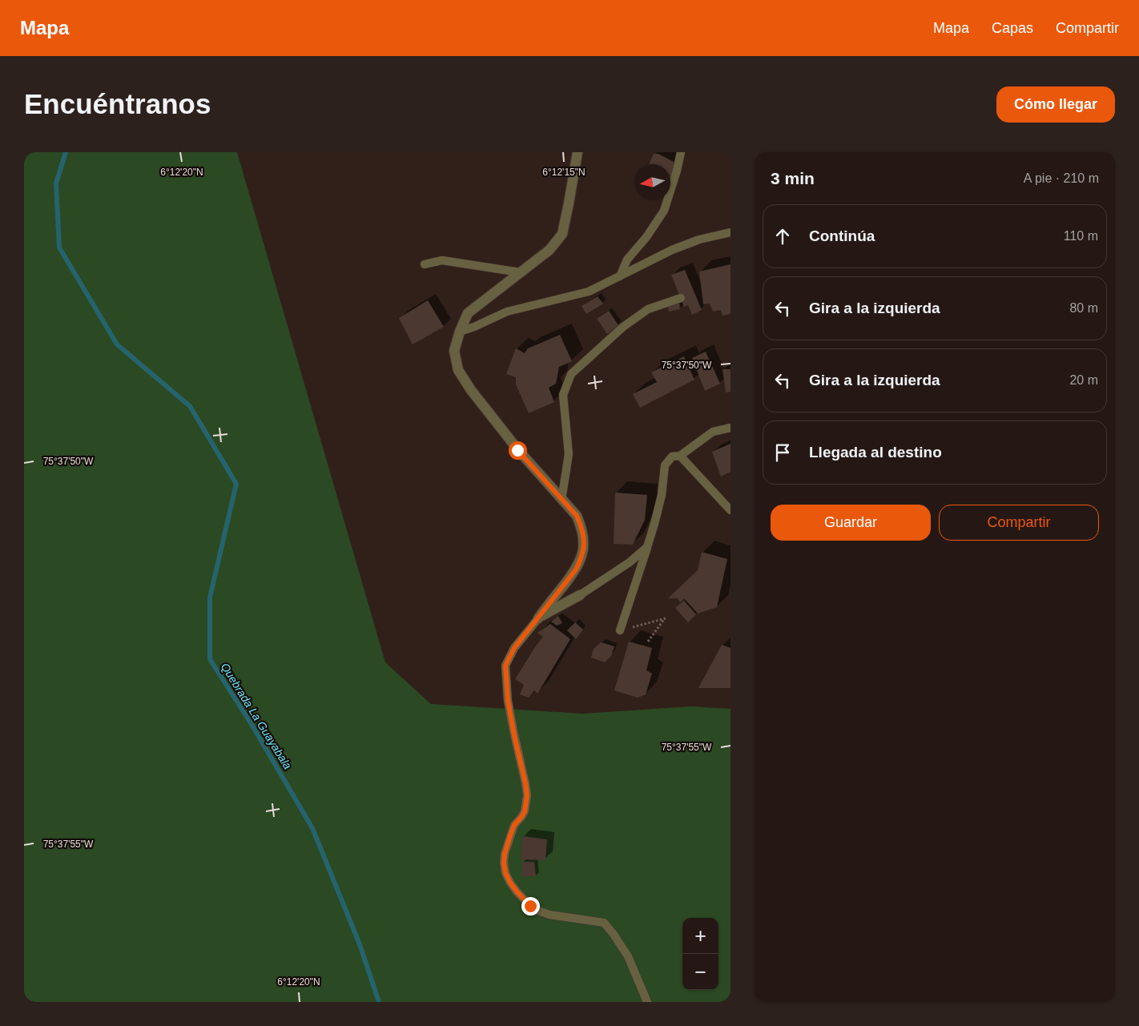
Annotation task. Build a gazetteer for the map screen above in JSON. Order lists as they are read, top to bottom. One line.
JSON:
{"water":["Quebrada La Guayabala"],"north":"left","page":{"header":"Mapa","nav":["Mapa","Capas","Compartir"],"buttons":["Cómo llegar",["Guardar","Compartir"]],"title":"Encuéntranos","heading":["3 min","A pie · 210 m"],"list":[["Continúa","110 m"],["Gira a la izquierda","80 m"],["Gira a la izquierda","20 m"],"Llegada al destino"],"map_buttons":["+","−"]},"coordinates":["6°12'20\"N","6°12'15\"N","75°37'50\"W","75°37'55\"W"]}
